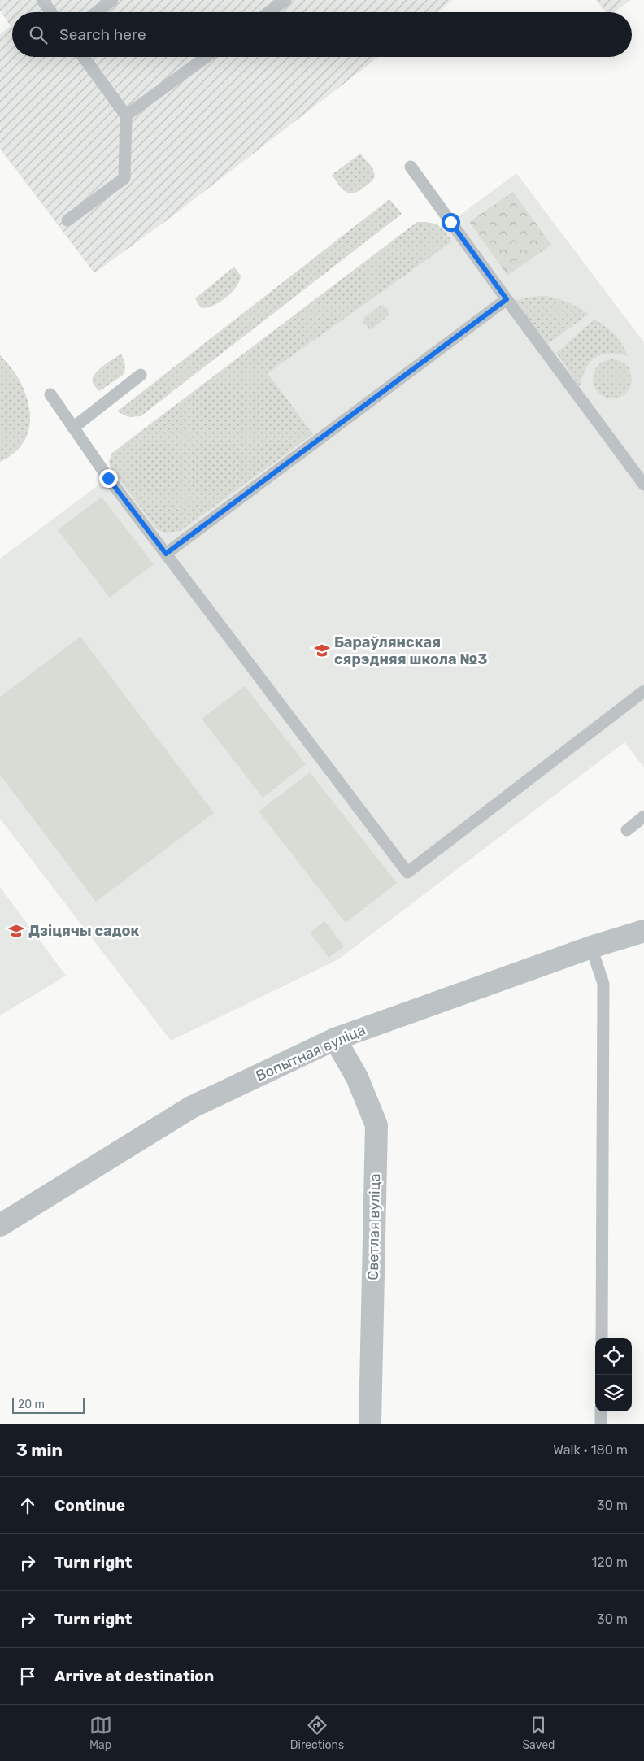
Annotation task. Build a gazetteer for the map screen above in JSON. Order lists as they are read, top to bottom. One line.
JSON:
{"streets":{"street":["Вопытная вуліца","Светлая вуліца"]},"crossings":[["Вопытная вуліца","Светлая вуліца"]],"places":{"school or university":["Бараўлянская сярэдняя школа №3","Дзіцячы садок"]},"scale_bar":"20 m","page":{"search":"Search here","scale":"20 m","heading":["3 min","Walk · 180 m"],"list":[["Continue","30 m"],["Turn right","120 m"],["Turn right","30 m"],"Arrive at destination"],"nav":["Map","Directions","Saved"]}}
